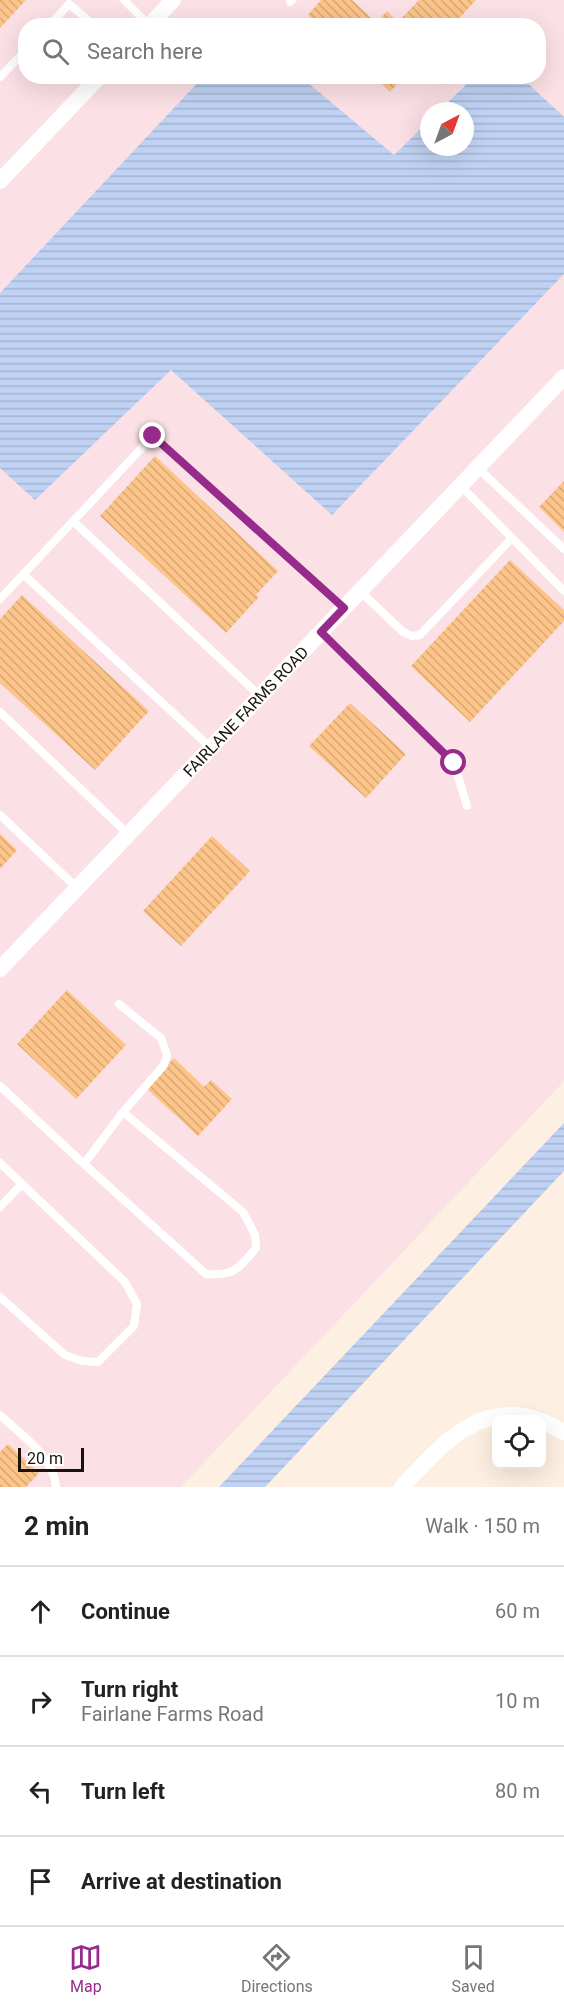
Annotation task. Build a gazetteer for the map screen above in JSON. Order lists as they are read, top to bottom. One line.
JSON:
{"streets":{"street":["FAIRLANE FARMS ROAD"]},"scale_bar":"20 m","north":"top right","page":{"search":"Search here","scale":"20 m","heading":["2 min","Walk · 150 m"],"list":[["Continue","60 m"],["Turn right","Fairlane Farms Road","10 m"],["Turn left","80 m"],"Arrive at destination"],"nav":["Map","Directions","Saved"]}}
